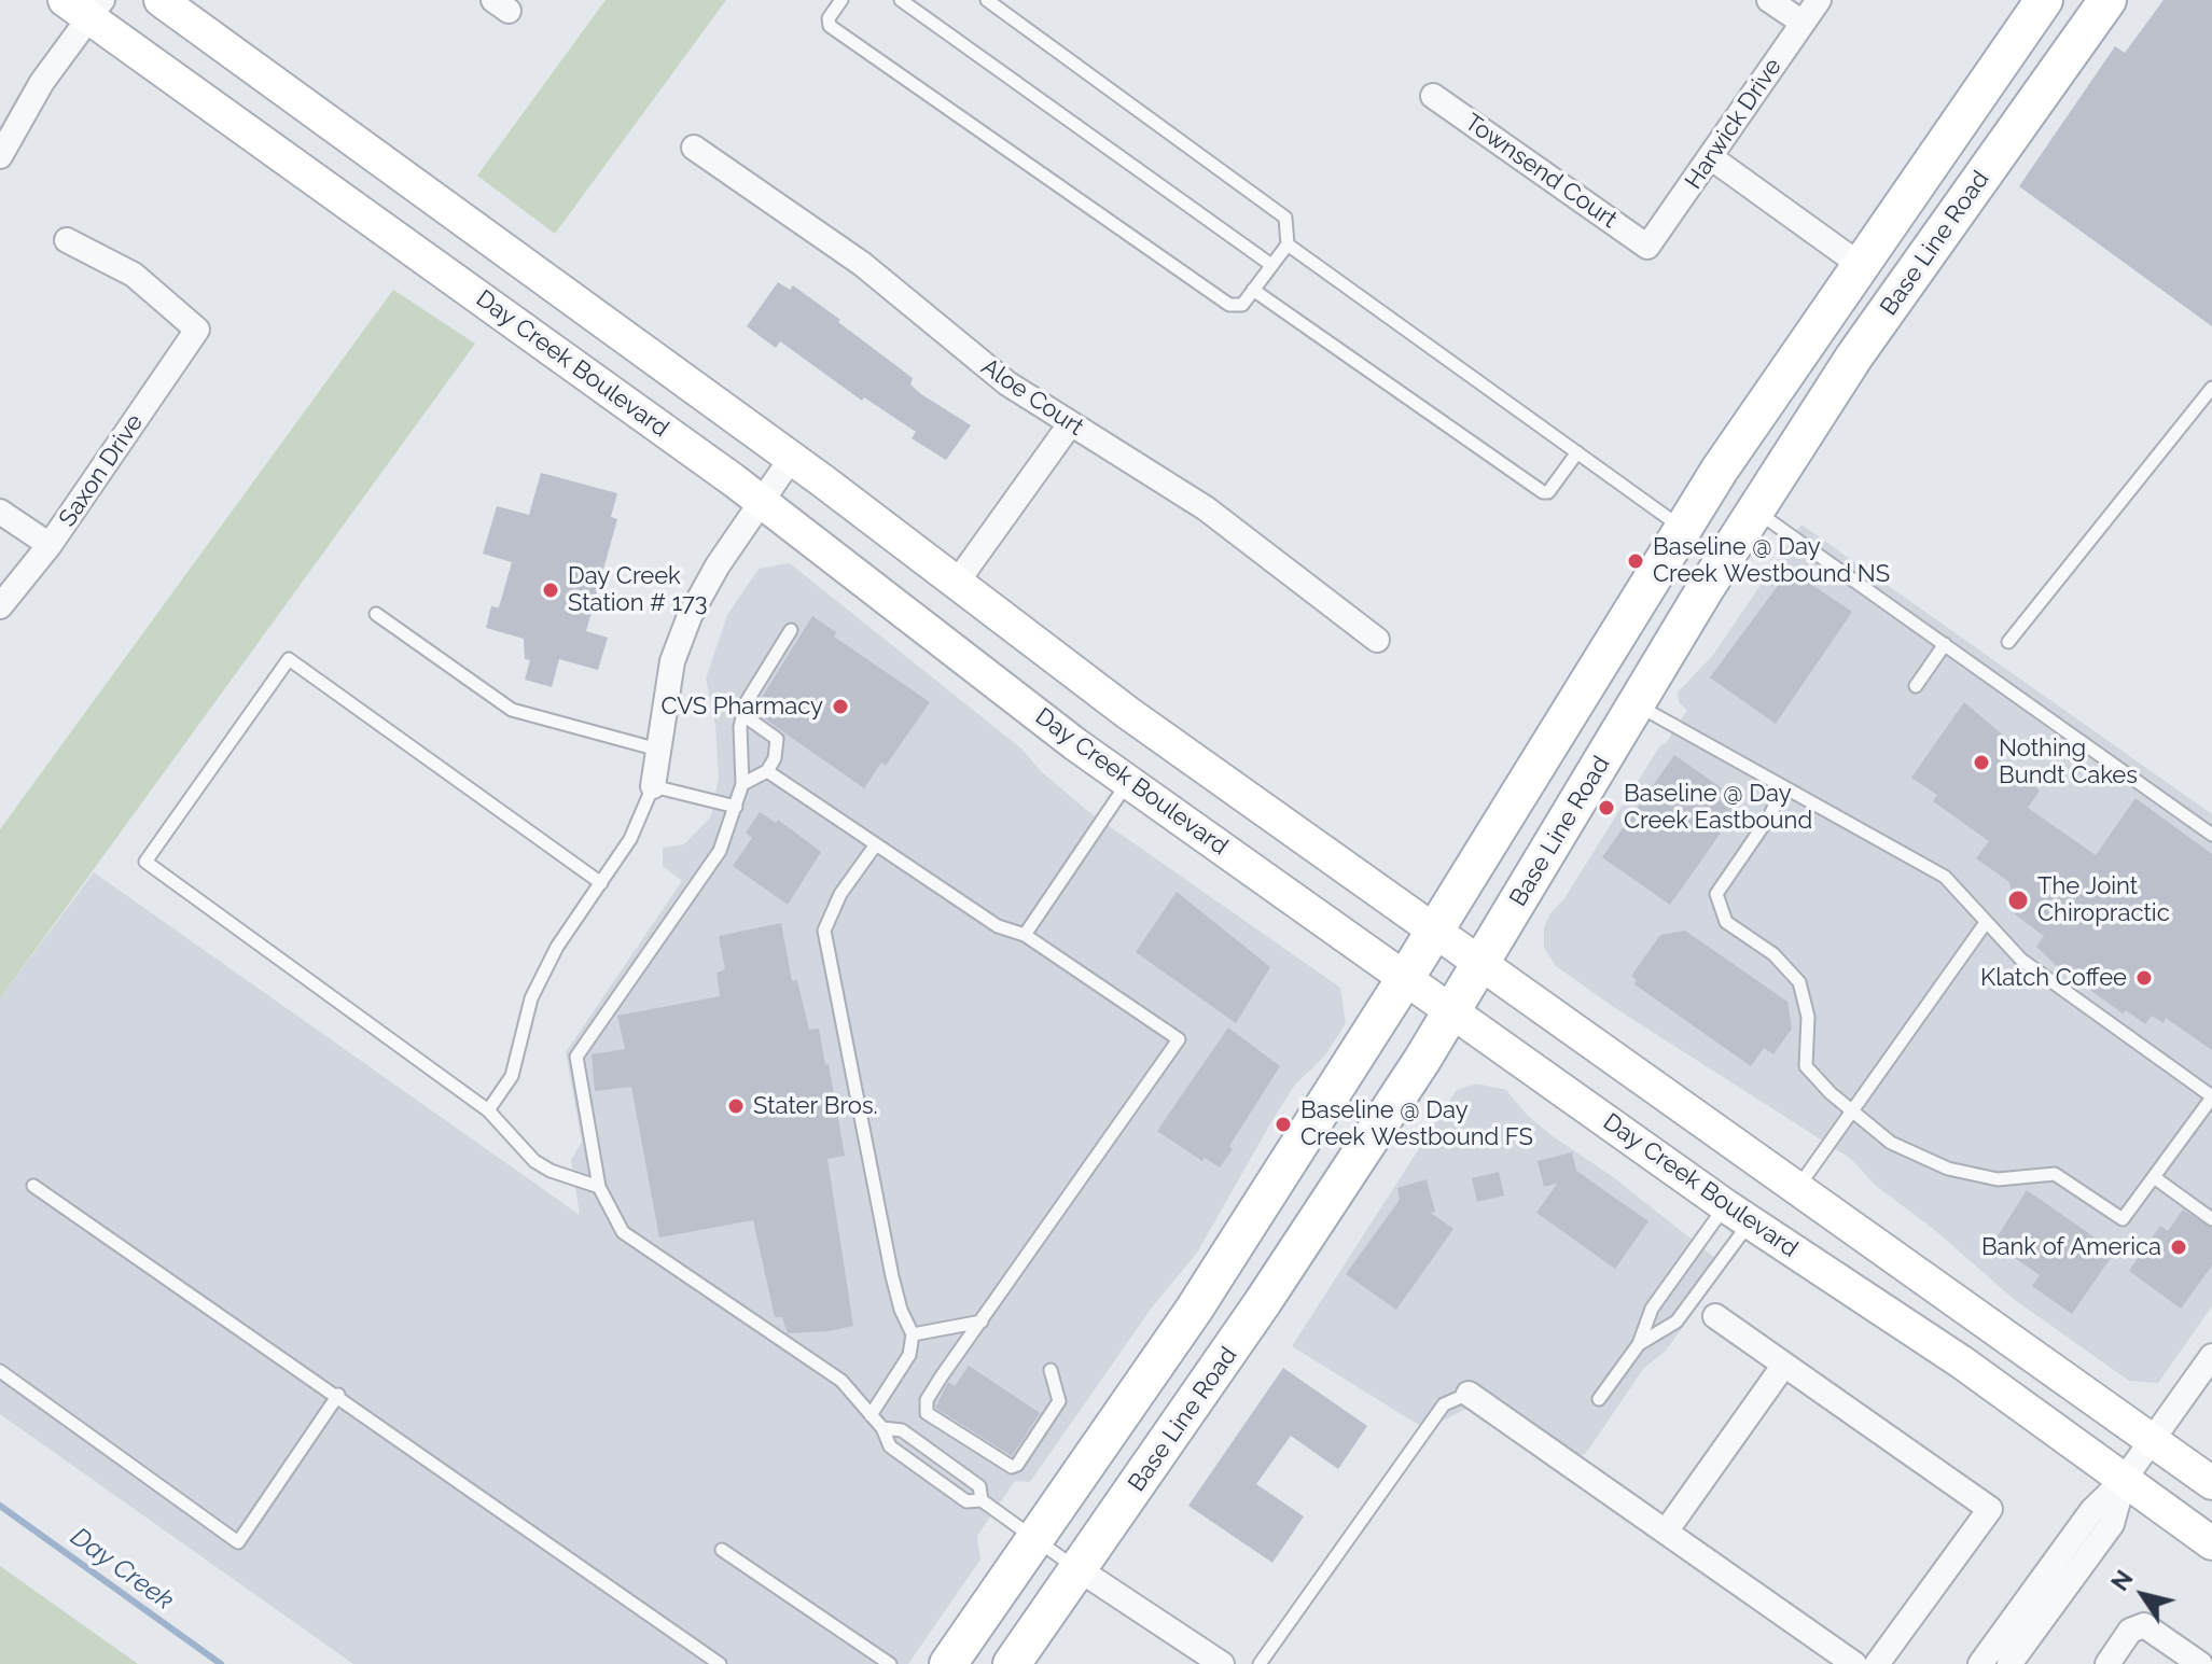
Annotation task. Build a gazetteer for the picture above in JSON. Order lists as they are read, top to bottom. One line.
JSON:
{"streets":{"main road":["Base Line Road","Day Creek Boulevard"],"street":["Harwick Drive","Townsend Court","Aloe Court","Saxon Drive"]},"crossings":[["Harwick Drive","Townsend Court"],["Base Line Road","Day Creek Boulevard"]],"water":["Day Creek"],"places":["Baseline @ Day Creek Westbound NS","Day Creek Station # 173","CVS Pharmacy","Nothing Bundt Cakes","Baseline @ Day Creek Eastbound","The Joint Chiropractic","Klatch Coffee","Stater Bros.","Baseline @ Day Creek Westbound FS","Bank of America"],"north":"top left"}
